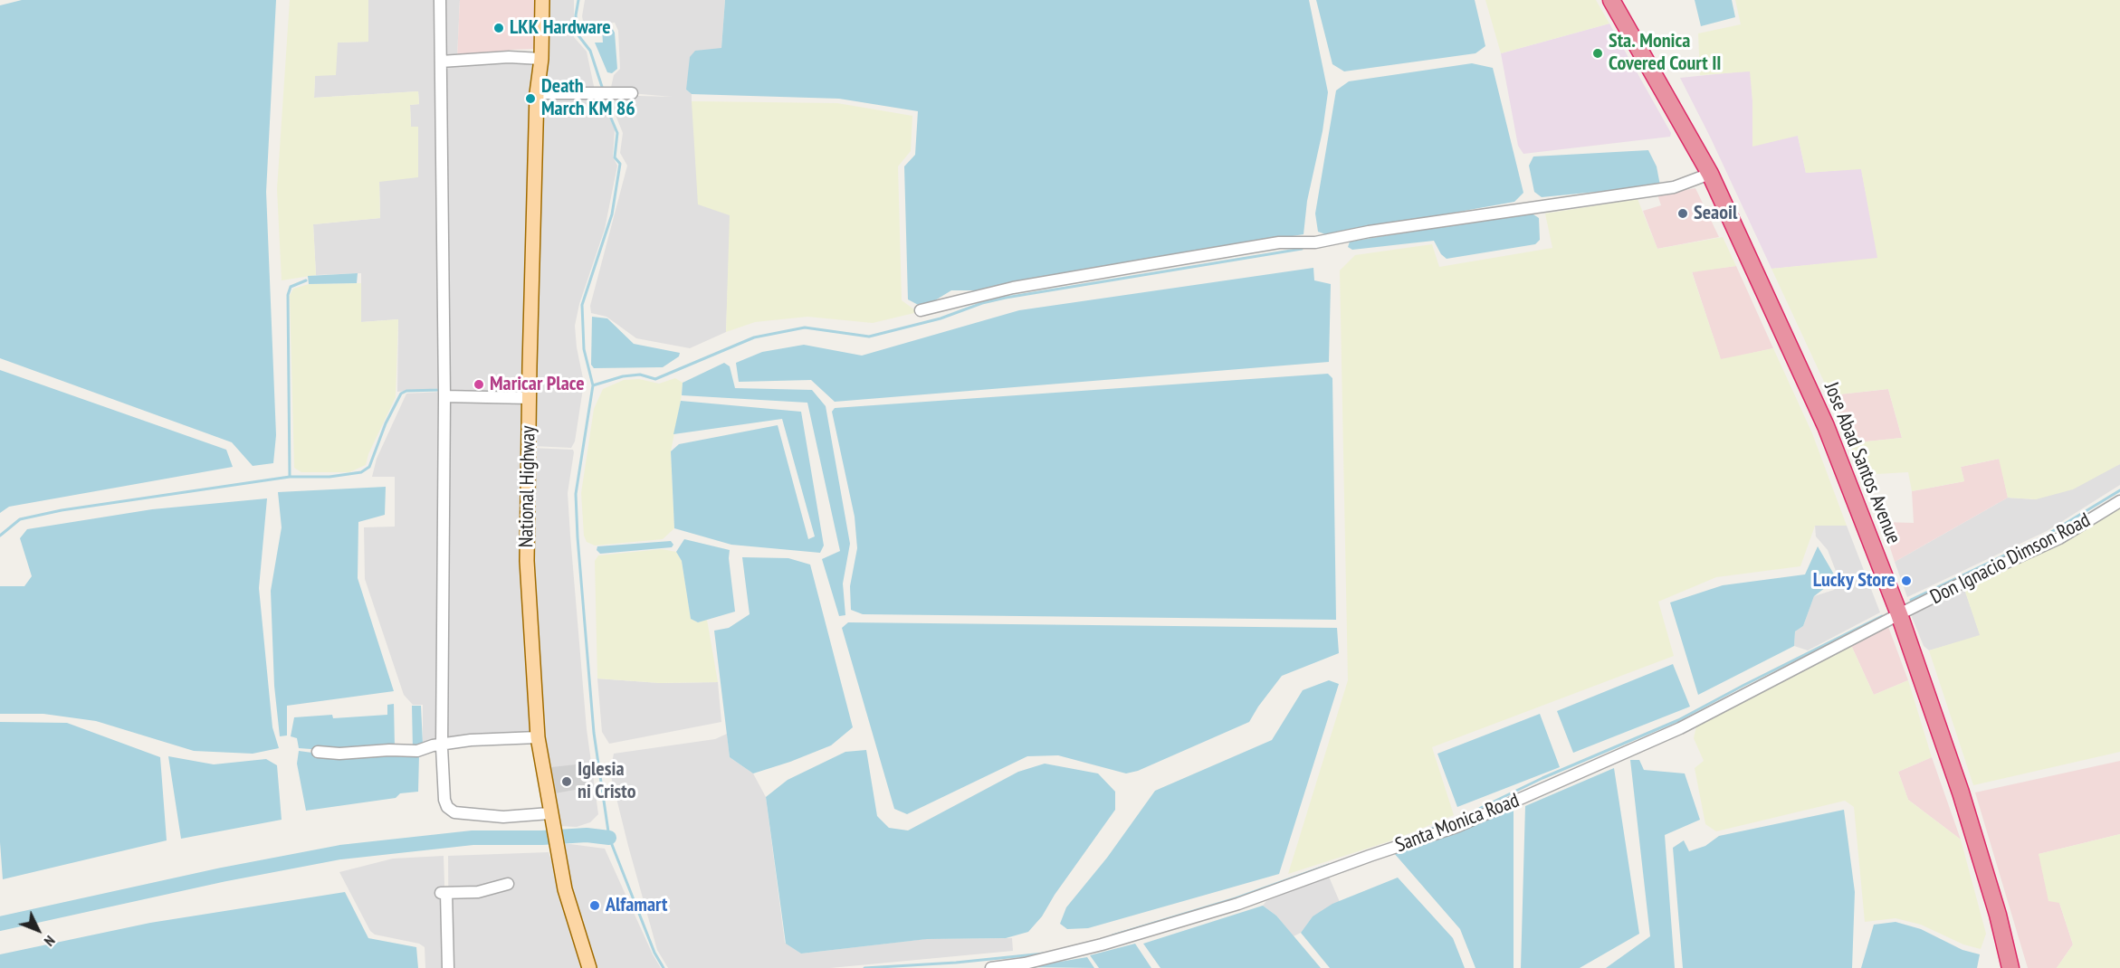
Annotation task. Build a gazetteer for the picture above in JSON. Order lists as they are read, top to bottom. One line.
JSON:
{"streets":{"highway":["Jose Abad Santos Avenue"],"main road":["National Highway"],"street":["Don Ignacio Dimson Road","Santa Monica Road"]},"crossings":[["Jose Abad Santos Avenue","Don Ignacio Dimson Road"],["Jose Abad Santos Avenue","Santa Monica Road"],["Don Ignacio Dimson Road","Santa Monica Road"]],"places":["LKK Hardware","Sta. Monica Covered Court II","Death March KM 86","Seaoil","Maricar Place","Lucky Store","Iglesia ni Cristo","Alfamart"],"north":"bottom right"}
